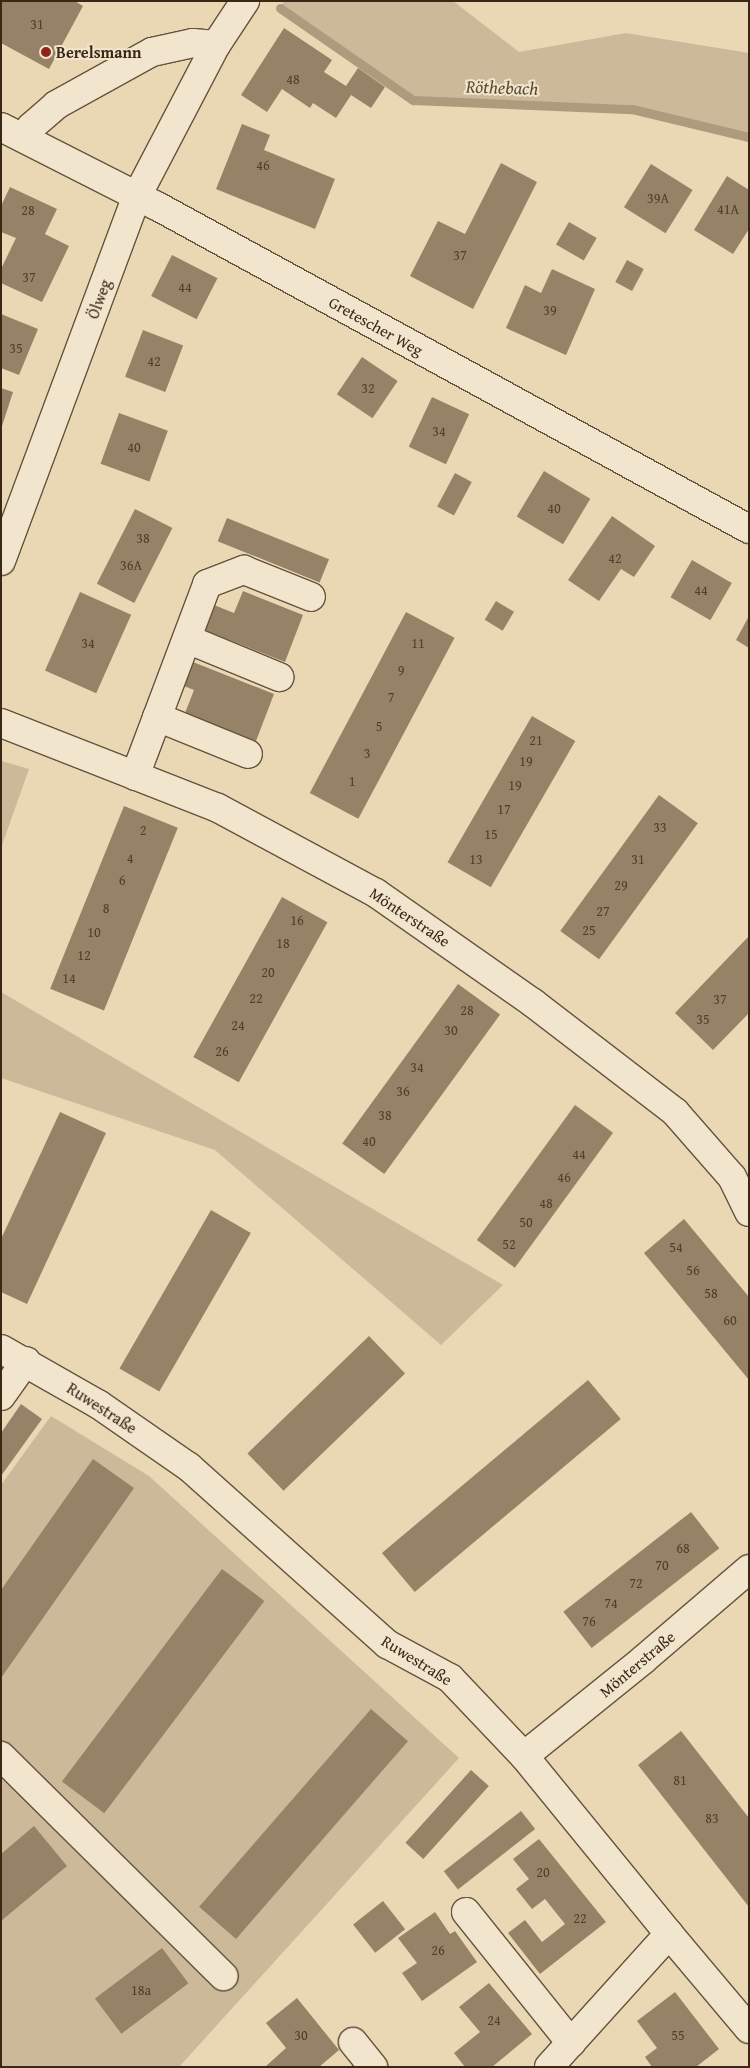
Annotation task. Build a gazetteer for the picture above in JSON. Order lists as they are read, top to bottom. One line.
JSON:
{"streets":{"street":["Ölweg","Gretescher Weg","Mönterstraße","Ruwestraße"]},"crossings":[["Ölweg","Gretescher Weg"],["Mönterstraße","Ruwestraße"]],"water":["Röthebach"],"places":["Berelsmann"],"house_numbers":["31","48","46","39A","41A","28","37","37","44","39","35","42","32","34","40","40","38","42","36A","44","34","11","9","7","5","21","3","19","1","19","17","33","2","15","4","13","31","6","29","8","27","16","25","10","18","12","20","14","22","37","28","35","24","30","26","34","36","38","40","44","46","48","50","52","54","56","58","60","68","70","72","74","76","81","83","20","22","26","18a","24","30","55"]}
